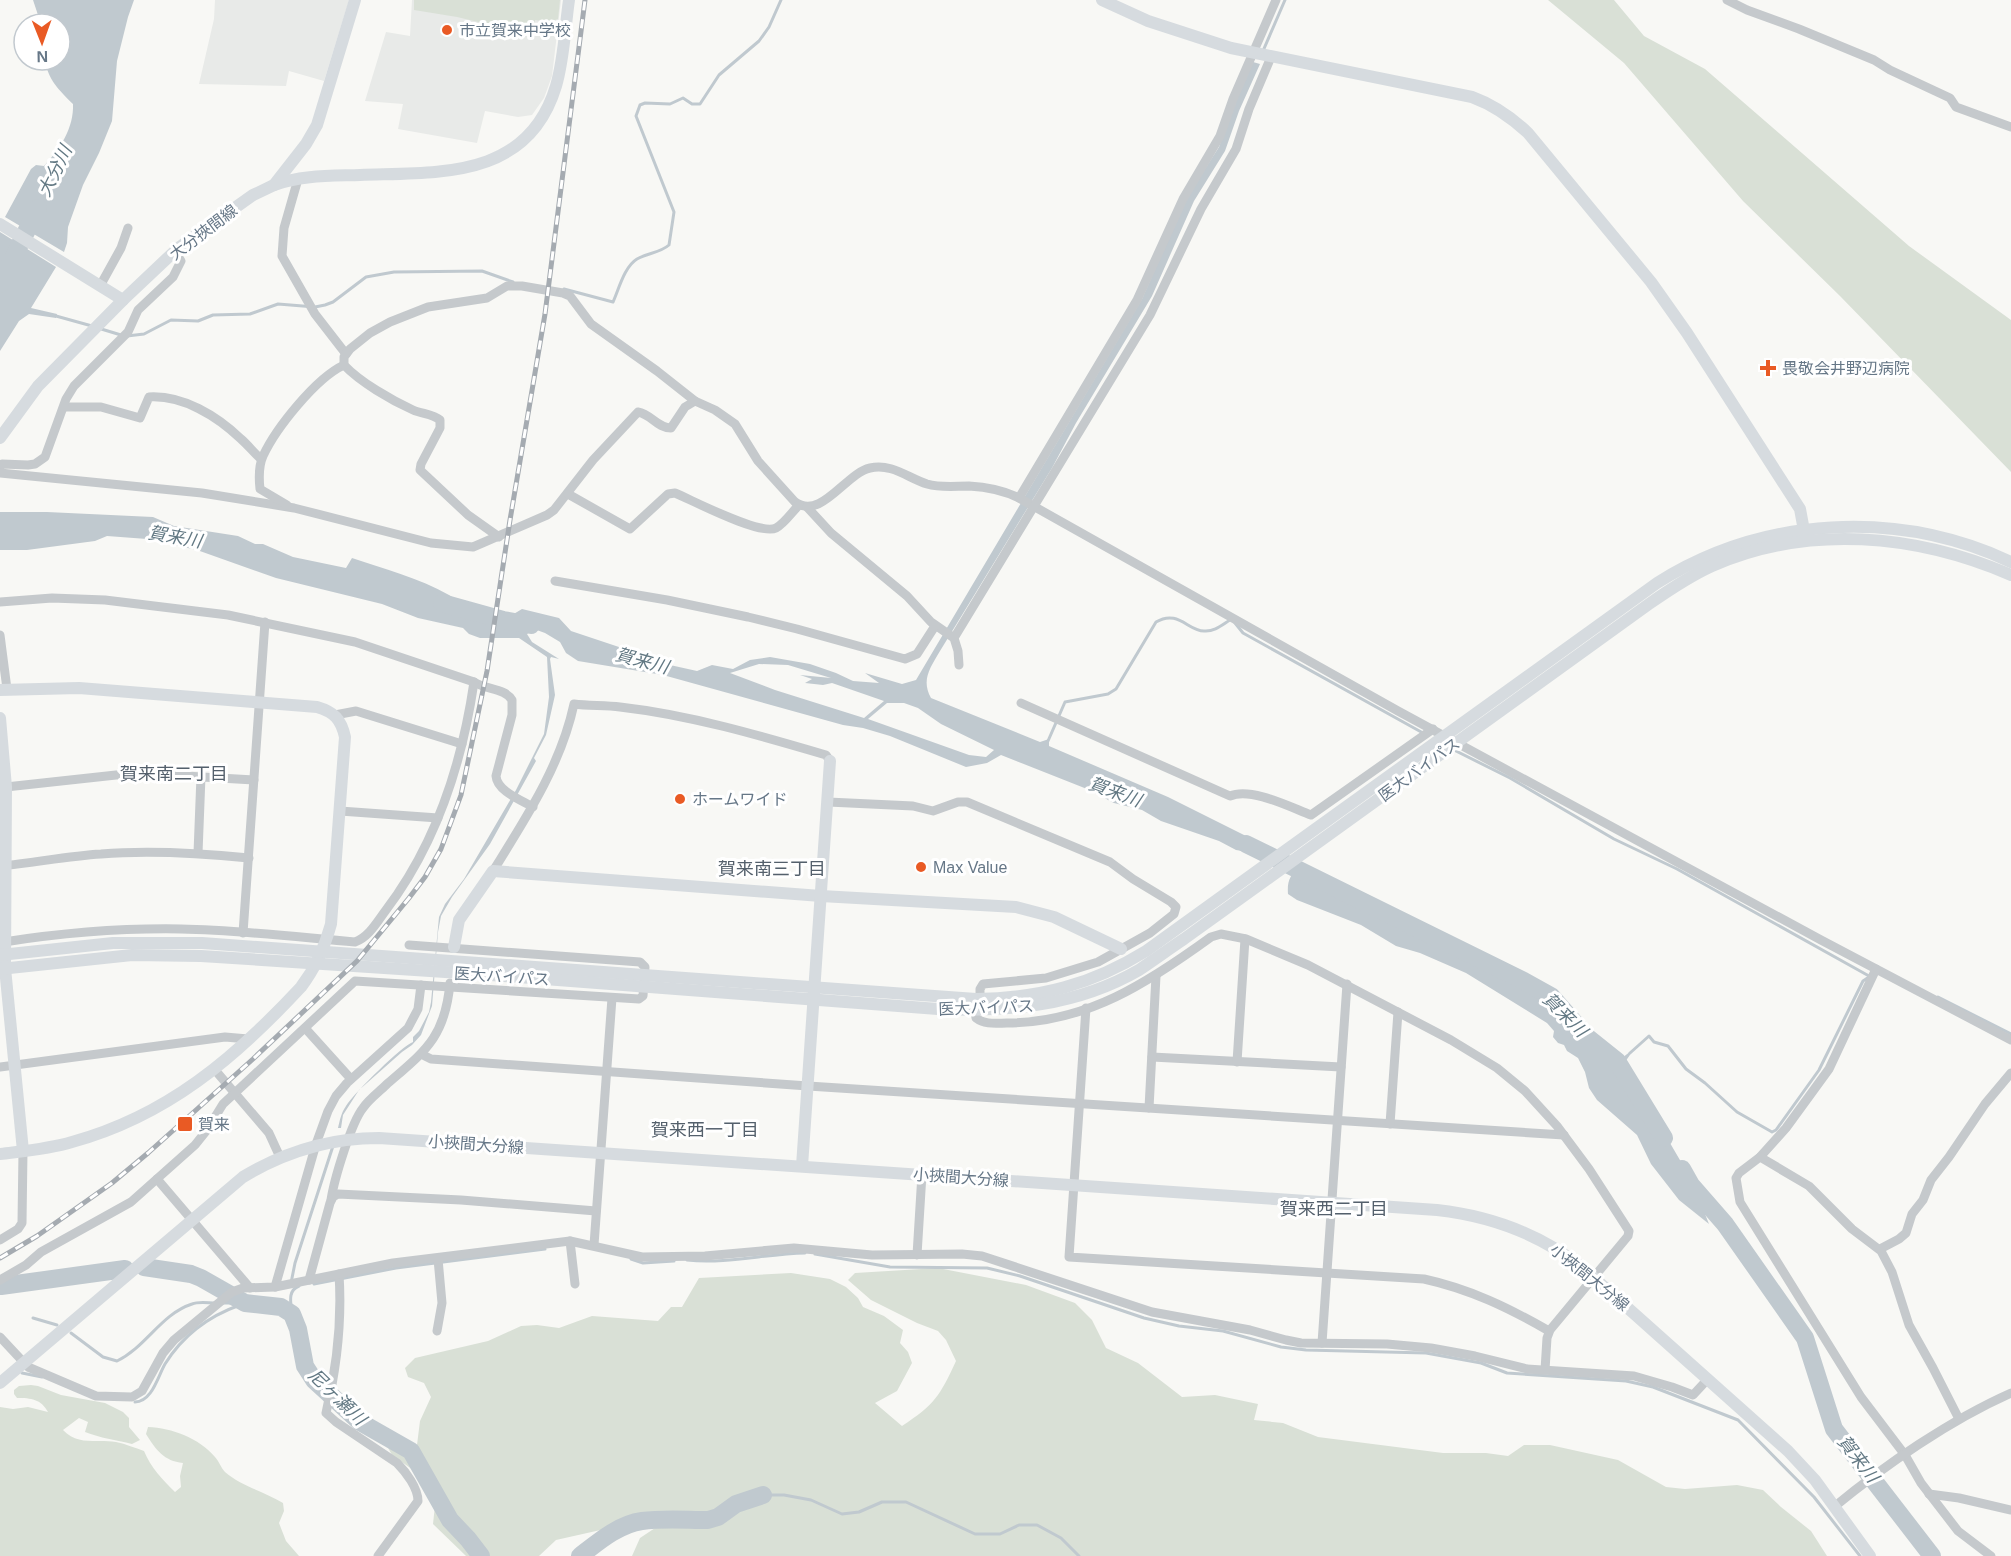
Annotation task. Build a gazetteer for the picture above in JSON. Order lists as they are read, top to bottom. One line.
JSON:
{"streets":{"main road":["大分挾間線","医大バイパス","小挾間大分線"]},"districts":["賀来南二丁目","賀来南三丁目","賀来西一丁目","賀来西二丁目"],"water":["大分川","賀来川","尼ヶ瀬川"],"places":{"other":["市立賀来中学校","ホームワイド","Max Value"],"health":["畏敬会井野辺病院"],"transit":["賀来"]},"north":"bottom"}
